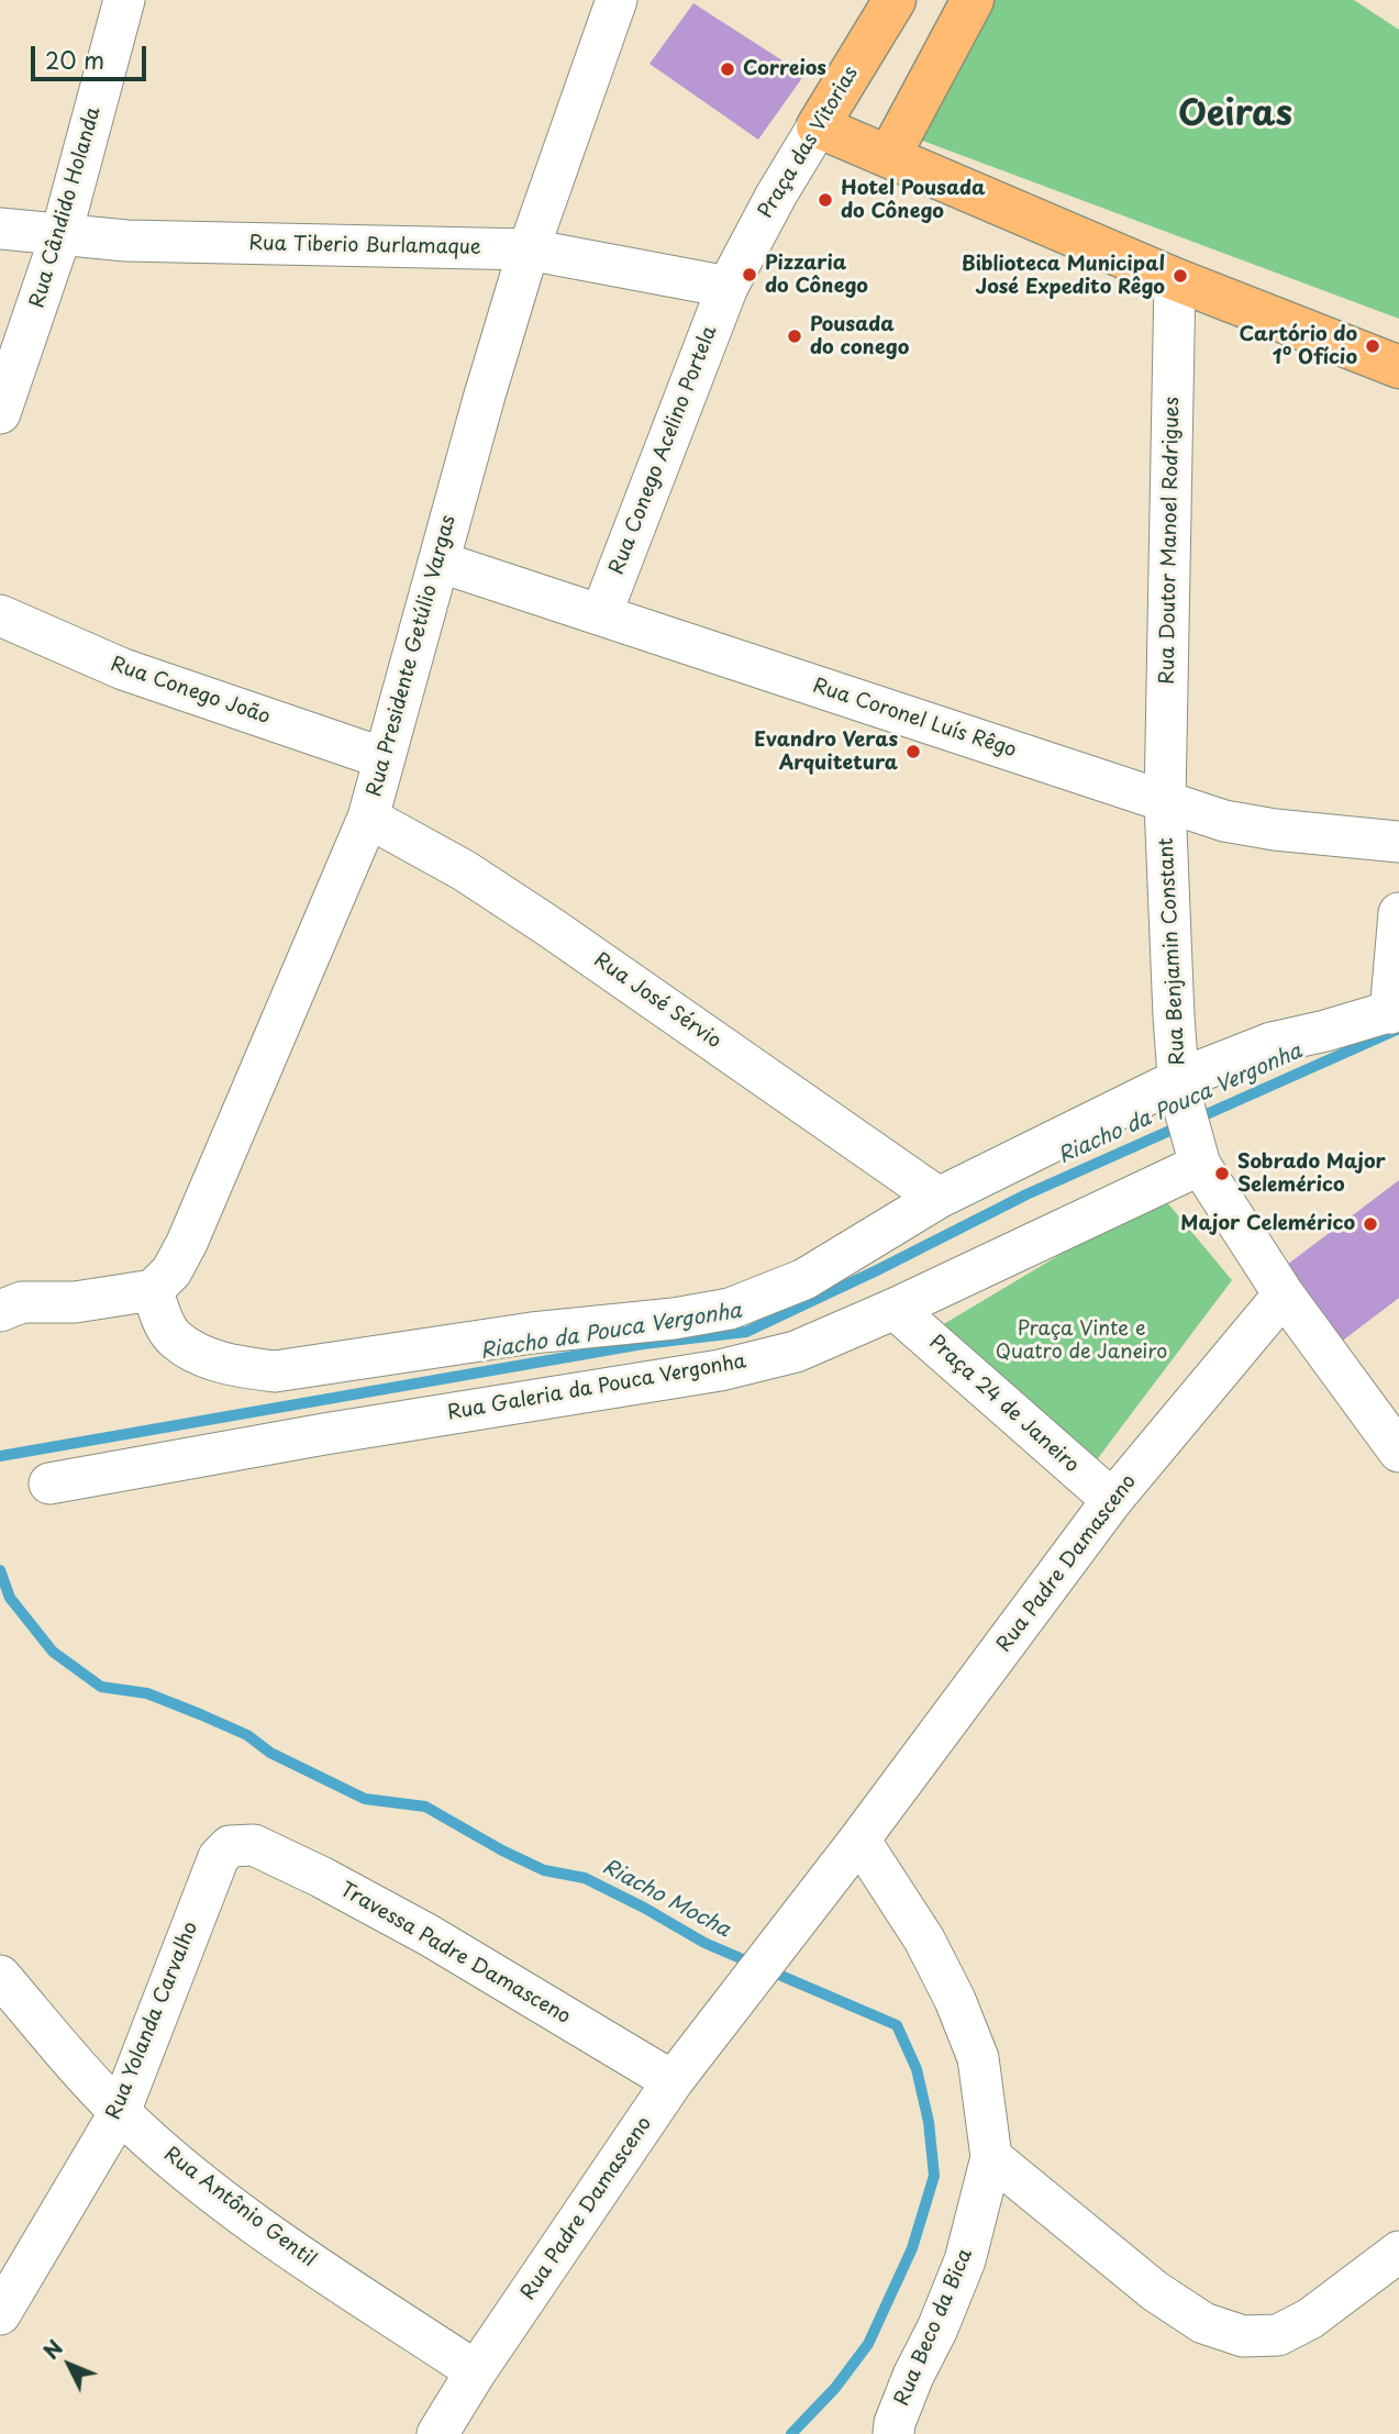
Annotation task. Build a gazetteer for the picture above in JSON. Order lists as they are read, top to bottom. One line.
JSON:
{"streets":{"main road":["Praça das Vitorias"],"street":["Rua Cândido Holanda","Rua Tiberio Burlamaque","Rua Conego Acelino Portela","Rua Doutor Manoel Rodrigues","Rua Presidente Getúlio Vargas","Rua Conego João","Rua Coronel Luís Rêgo","Rua Benjamin Constant","Rua José Sérvio","Rua Galeria da Pouca Vergonha","Praça 24 de Janeiro","Rua Padre Damasceno","Travessa Padre Damasceno","Rua Yolanda Carvalho","Rua Antônio Gentil","Rua Beco da Bica"]},"crossings":[["Praça das Vitorias","Rua Tiberio Burlamaque"],["Praça das Vitorias","Rua Conego Acelino Portela"],["Rua Cândido Holanda","Rua Tiberio Burlamaque"],["Rua Tiberio Burlamaque","Rua Conego Acelino Portela"],["Rua Tiberio Burlamaque","Rua Presidente Getúlio Vargas"],["Rua Conego Acelino Portela","Rua Coronel Luís Rêgo"],["Rua Doutor Manoel Rodrigues","Rua Coronel Luís Rêgo"],["Rua Doutor Manoel Rodrigues","Rua Benjamin Constant"],["Rua Presidente Getúlio Vargas","Rua Conego João"],["Rua Presidente Getúlio Vargas","Rua Coronel Luís Rêgo"],["Rua Presidente Getúlio Vargas","Rua José Sérvio"],["Rua Coronel Luís Rêgo","Rua Benjamin Constant"],["Rua Benjamin Constant","Rua Galeria da Pouca Vergonha"],["Rua Benjamin Constant","Rua Padre Damasceno"],["Rua Galeria da Pouca Vergonha","Praça 24 de Janeiro"],["Praça 24 de Janeiro","Rua Padre Damasceno"],["Rua Padre Damasceno","Travessa Padre Damasceno"],["Rua Padre Damasceno","Rua Antônio Gentil"],["Rua Padre Damasceno","Rua Beco da Bica"],["Travessa Padre Damasceno","Rua Yolanda Carvalho"],["Rua Yolanda Carvalho","Rua Antônio Gentil"]],"districts":["Oeiras"],"water":["Riacho da Pouca Vergonha","Riacho Mocha"],"parks":["Praça Vinte e Quatro de Janeiro"],"places":["Correios","Hotel Pousada do Cônego","Pizzaria do Cônego","Biblioteca Municipal José Expedito Rêgo","Pousada do conego","Cartório do 1º Ofício","Evandro Veras Arquitetura","Sobrado Major Selemérico","Major Celemérico"],"scale_bar":"20 m","north":"top left"}
